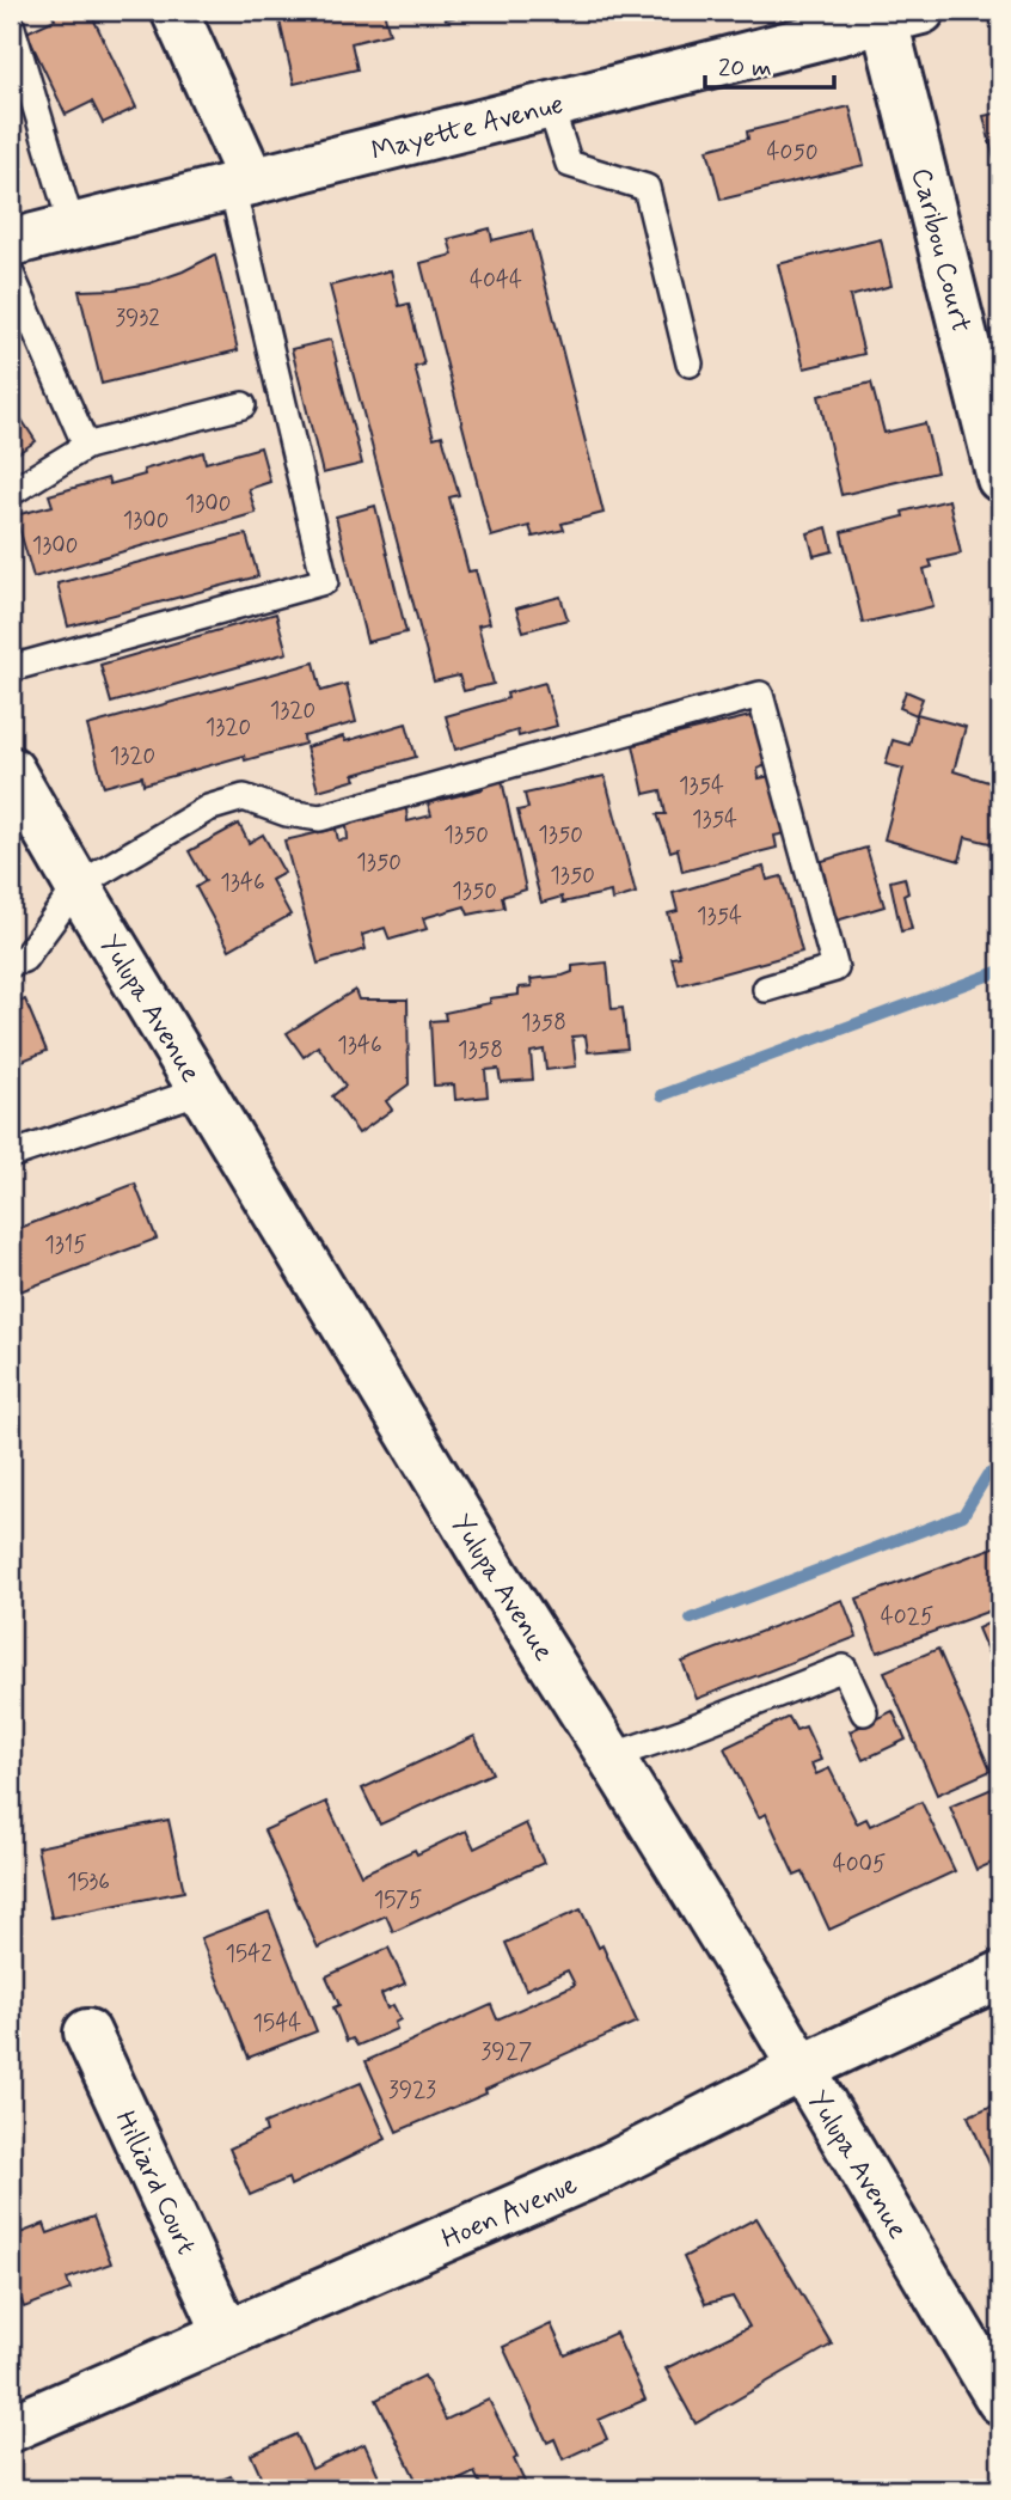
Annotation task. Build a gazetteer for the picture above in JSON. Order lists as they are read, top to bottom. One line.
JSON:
{"streets":{"street":["Mayette Avenue","Caribou Court","Yulupa Avenue","Hilliard Court","Hoen Avenue"]},"crossings":[["Mayette Avenue","Caribou Court"],["Yulupa Avenue","Hoen Avenue"],["Hilliard Court","Hoen Avenue"]],"house_numbers":["4050","4044","3932","1300","1300","1300","1320","1320","1320","1354","1354","1350","1350","1350","1350","1346","1350","1354","1358","1346","1358","1315","4025","4005","1536","1575","1542","1544","3927","3923"],"scale_bar":"20 m"}
